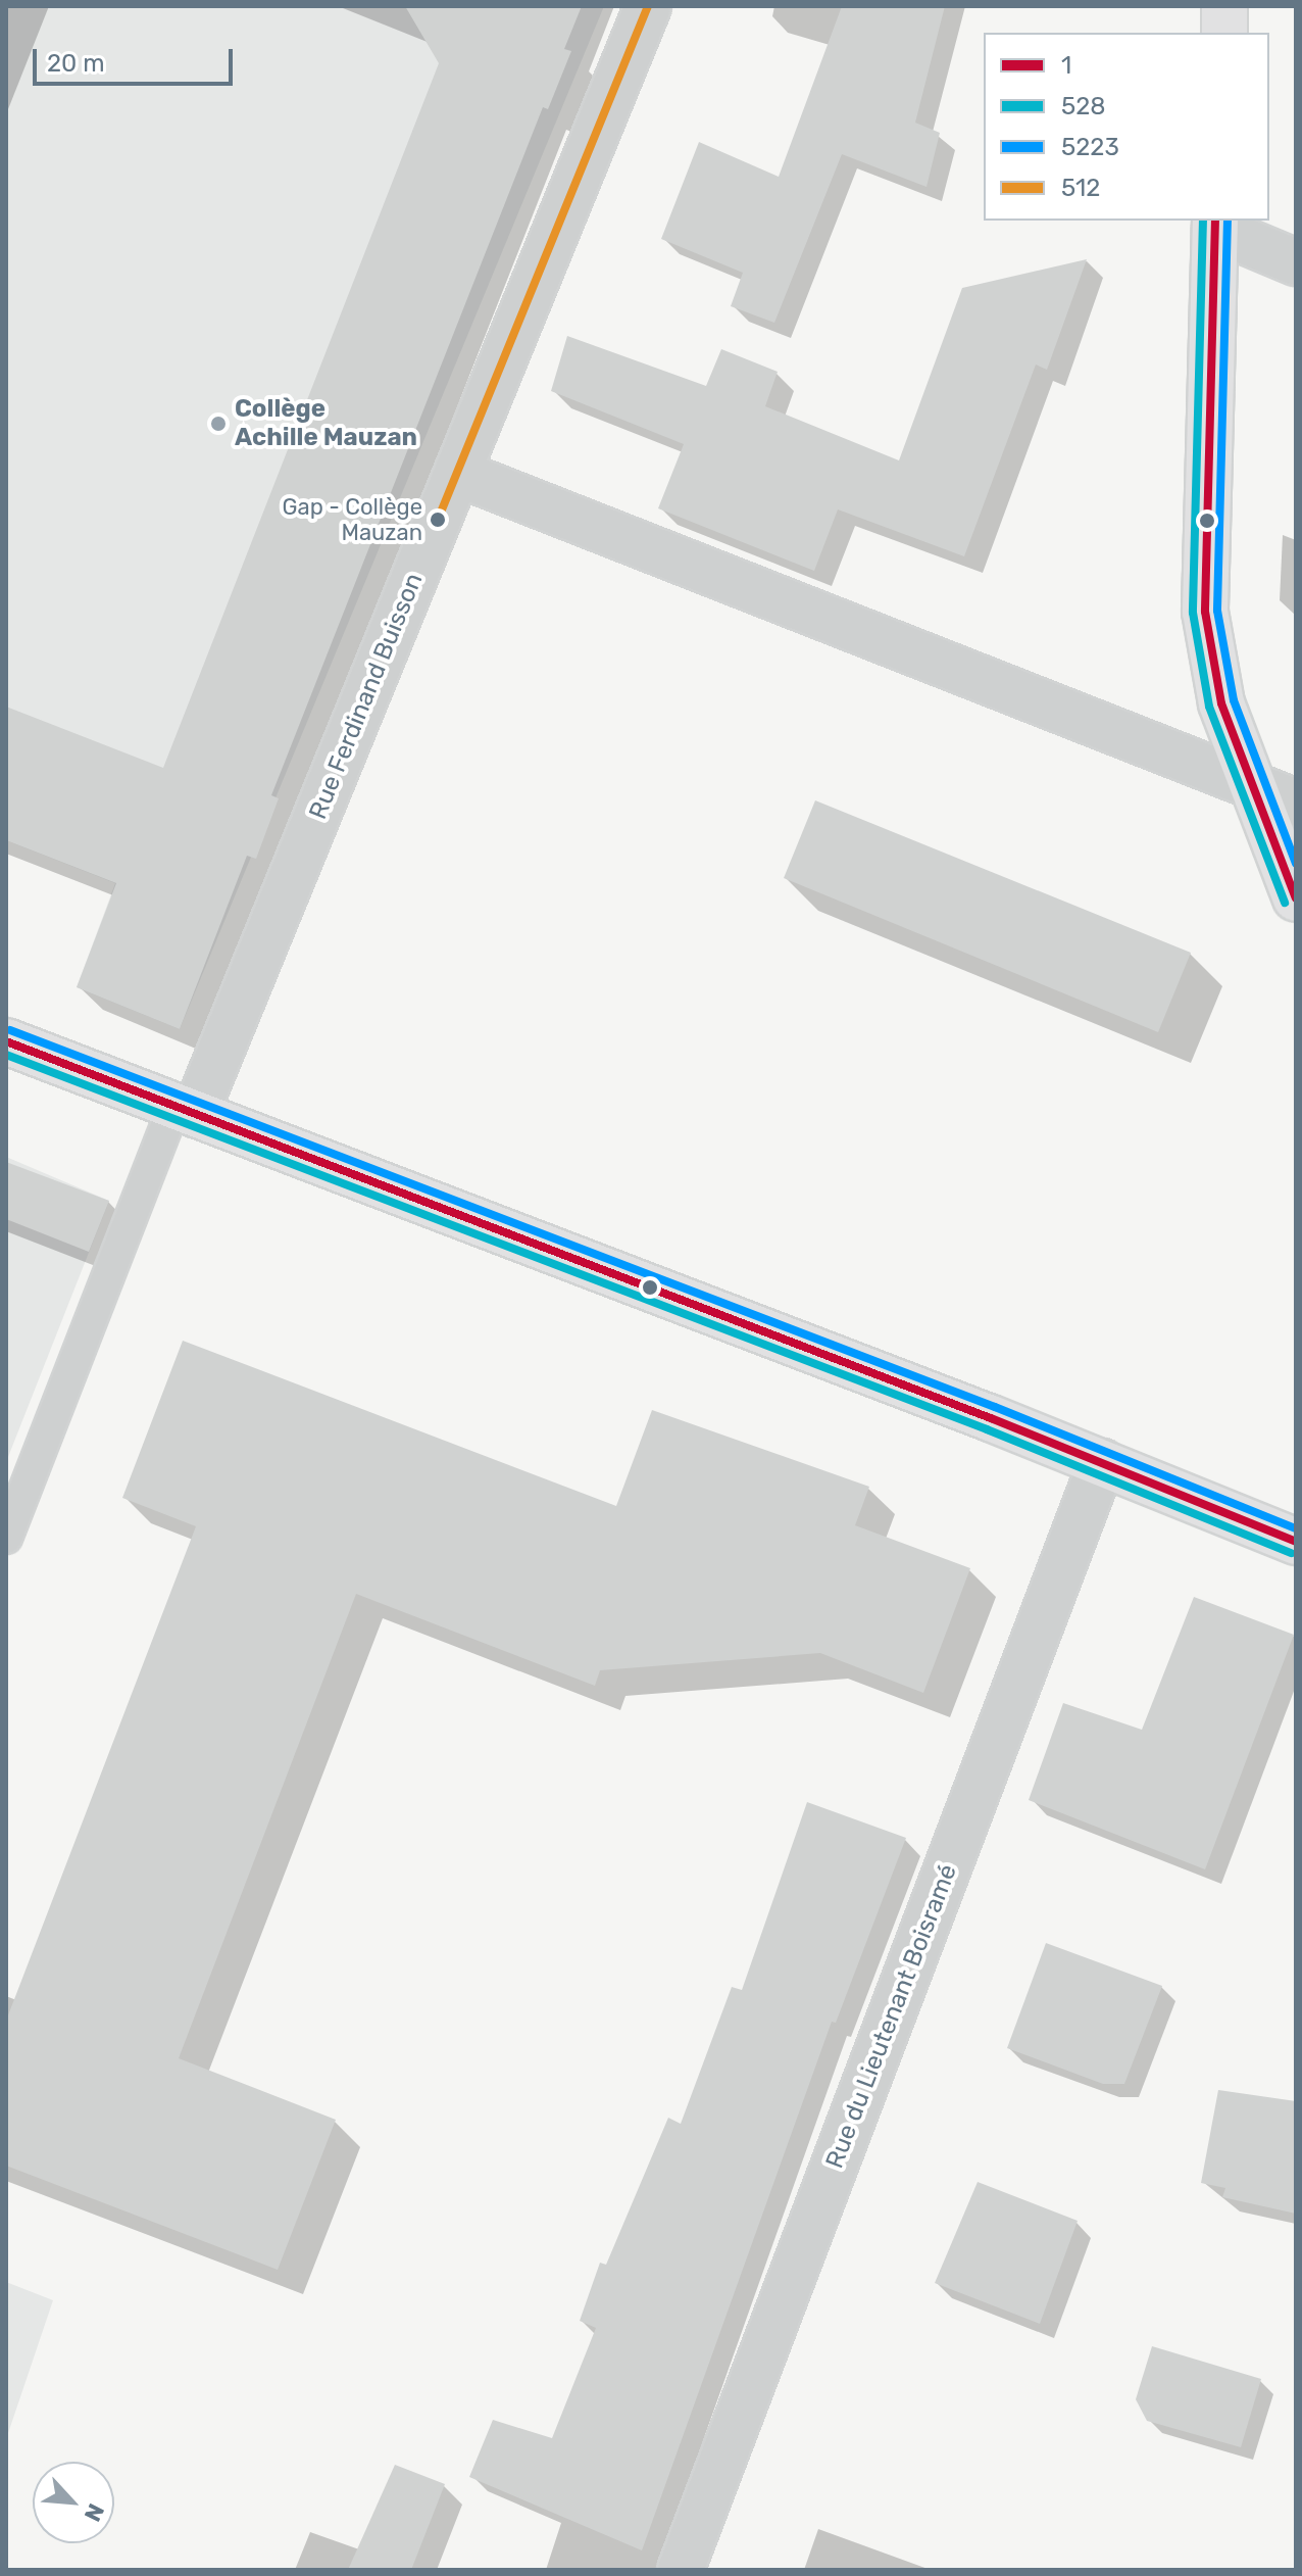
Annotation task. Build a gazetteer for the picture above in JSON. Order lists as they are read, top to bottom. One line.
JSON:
{"streets":{"street":["Rue Ferdinand Buisson","Rue du Lieutenant Boisramé"]},"places":["Collège Achille Mauzan","Gap - Collège Mauzan"],"lines":["transit line 512","transit line 1","transit line 528","transit line 5223"],"legend":["1","528","5223","512"],"scale_bar":"20 m","north":"bottom right"}
